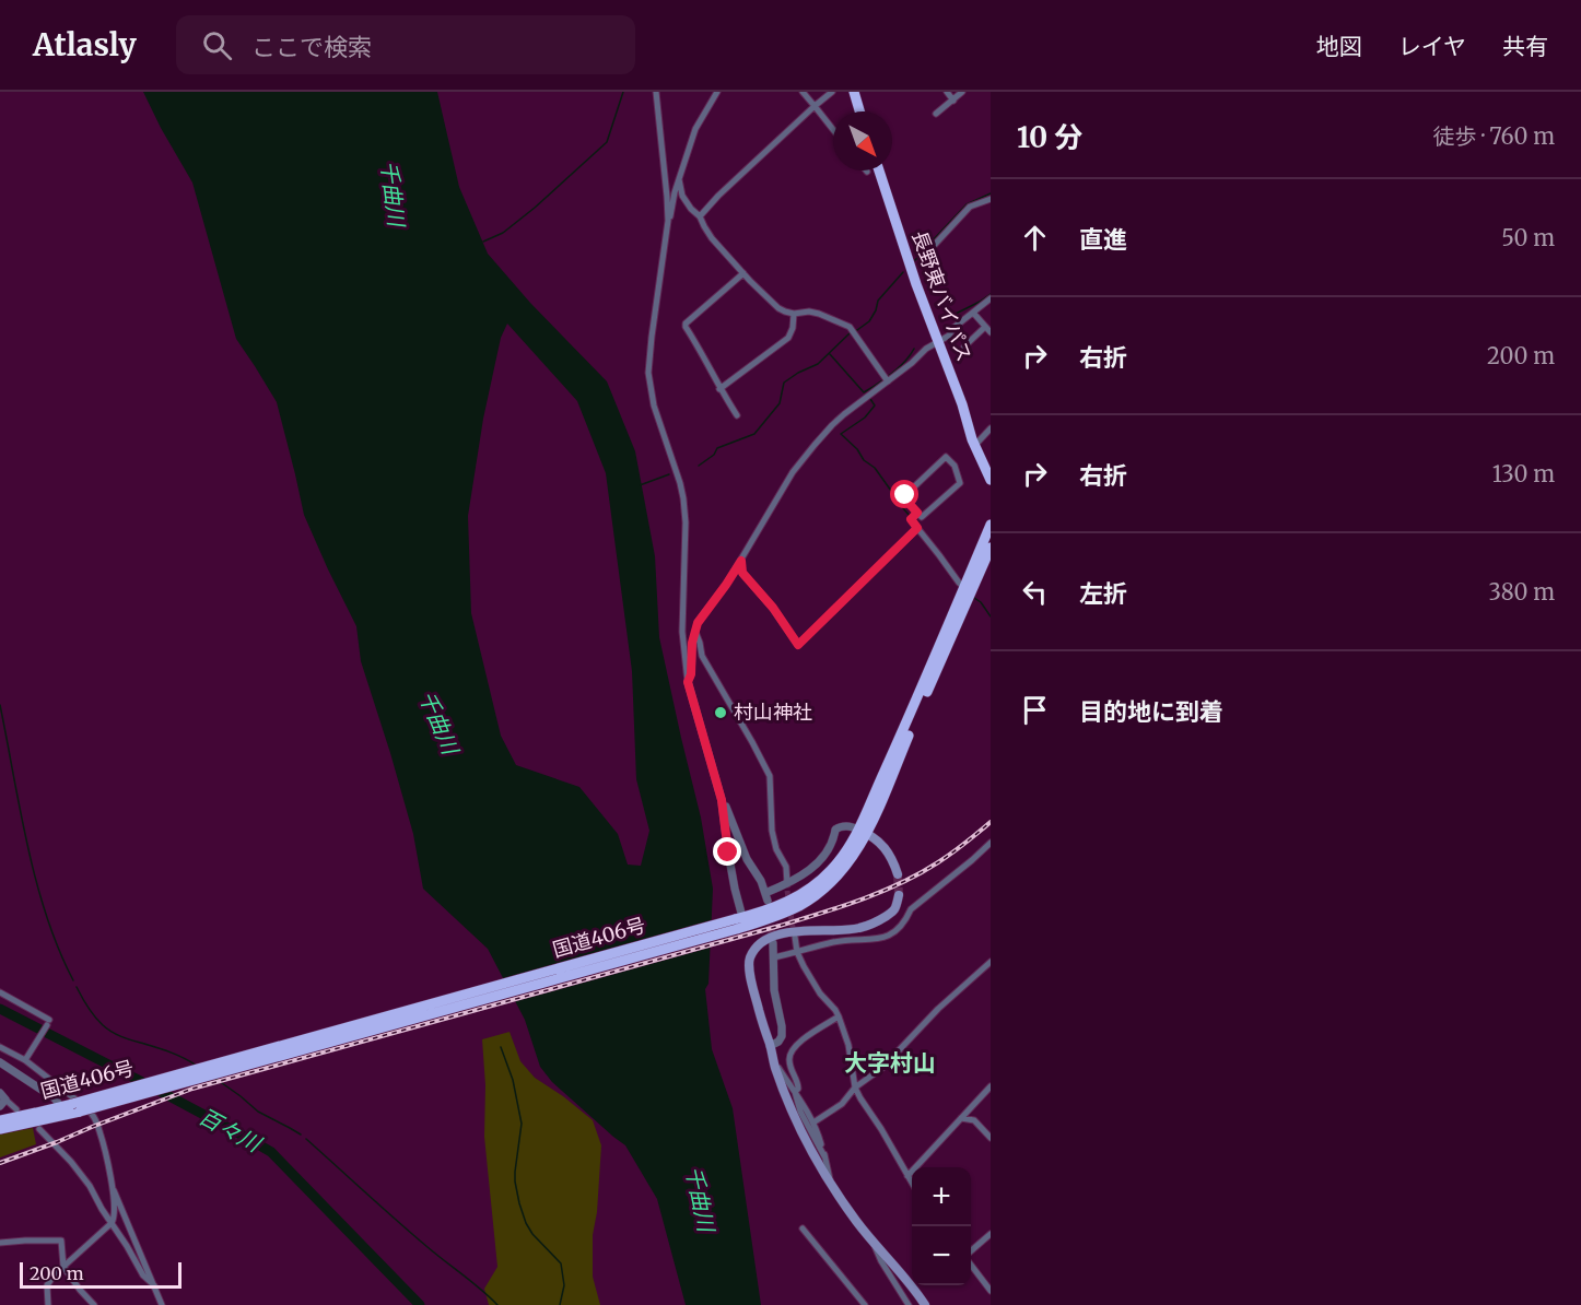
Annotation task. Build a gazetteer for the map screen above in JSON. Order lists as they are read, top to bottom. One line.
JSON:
{"streets":{"highway":["長野東バイパス","国道406号"]},"districts":["大字村山"],"water":["千曲川","百々川"],"places":["村山神社"],"scale_bar":"200 m","north":"bottom right","page":{"header":"Atlasly","search":"ここで検索","nav":["地図","レイヤ","共有"],"heading":["10 分","徒歩 · 760 m"],"list":[["直進","50 m"],["右折","200 m"],["右折","130 m"],["左折","380 m"],"目的地に到着"],"map_buttons":["+","−"],"scale":"200 m"}}
